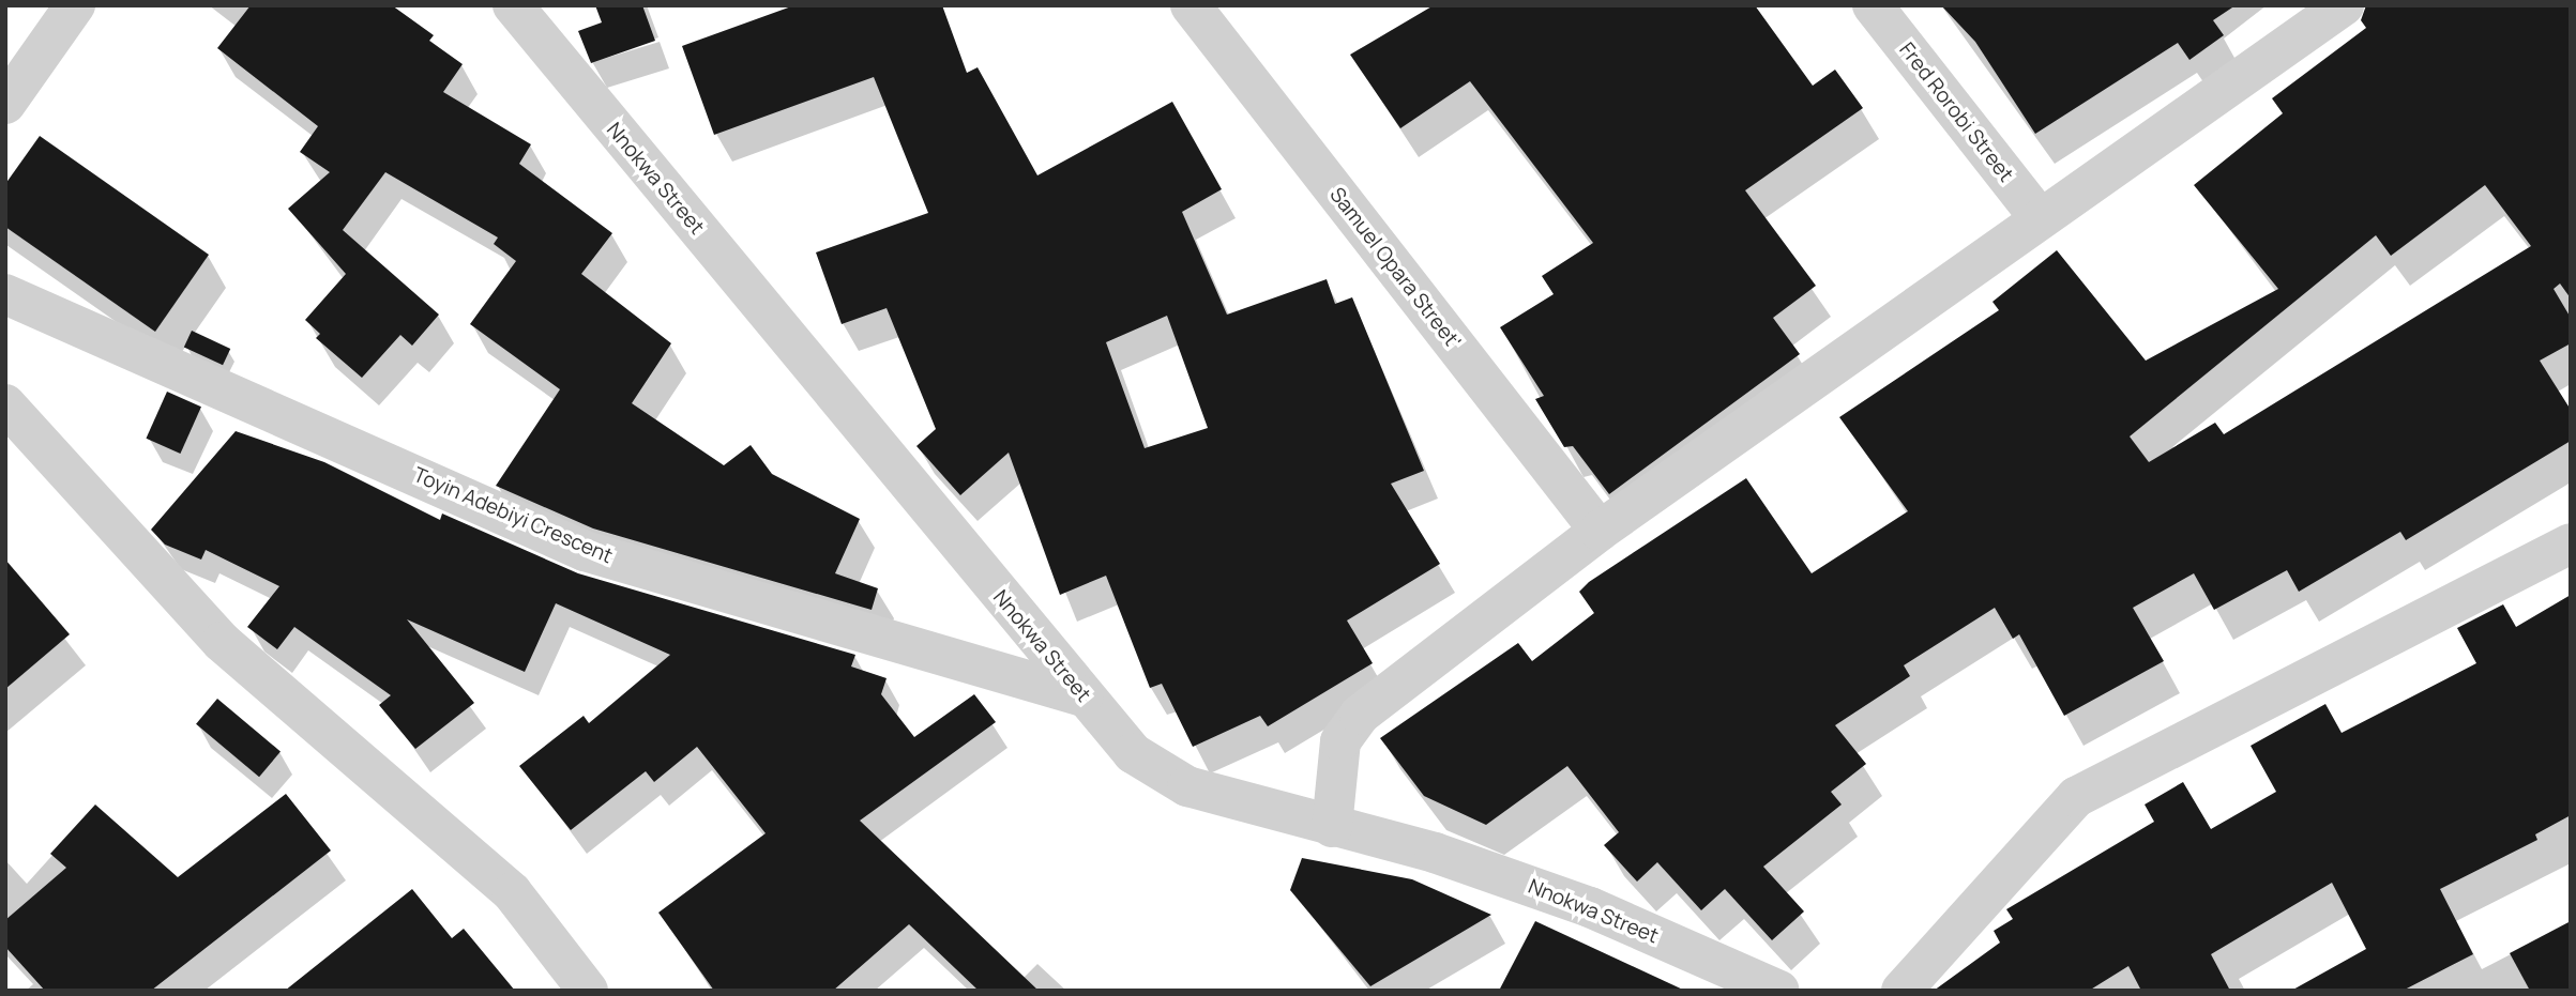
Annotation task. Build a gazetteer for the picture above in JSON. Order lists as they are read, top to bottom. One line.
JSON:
{"streets":{"street":["Fred Rorobi Street","Nnokwa Street","Samuel Opara Street'","Toyin Adebiyi Crescent"]},"crossings":[["Nnokwa Street","Toyin Adebiyi Crescent"]]}
